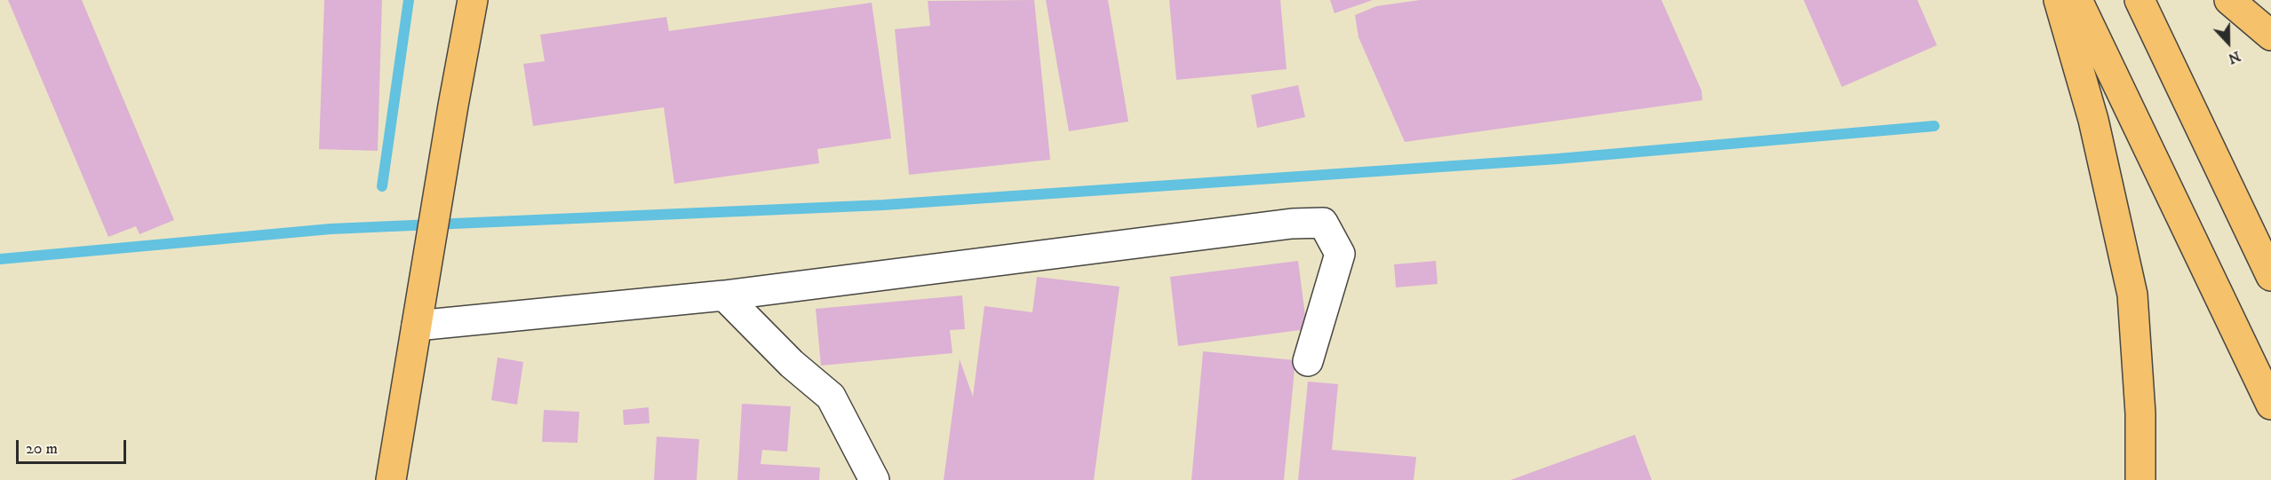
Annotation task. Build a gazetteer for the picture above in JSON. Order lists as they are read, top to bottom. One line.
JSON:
{"scale_bar":"20 m","north":"bottom"}
